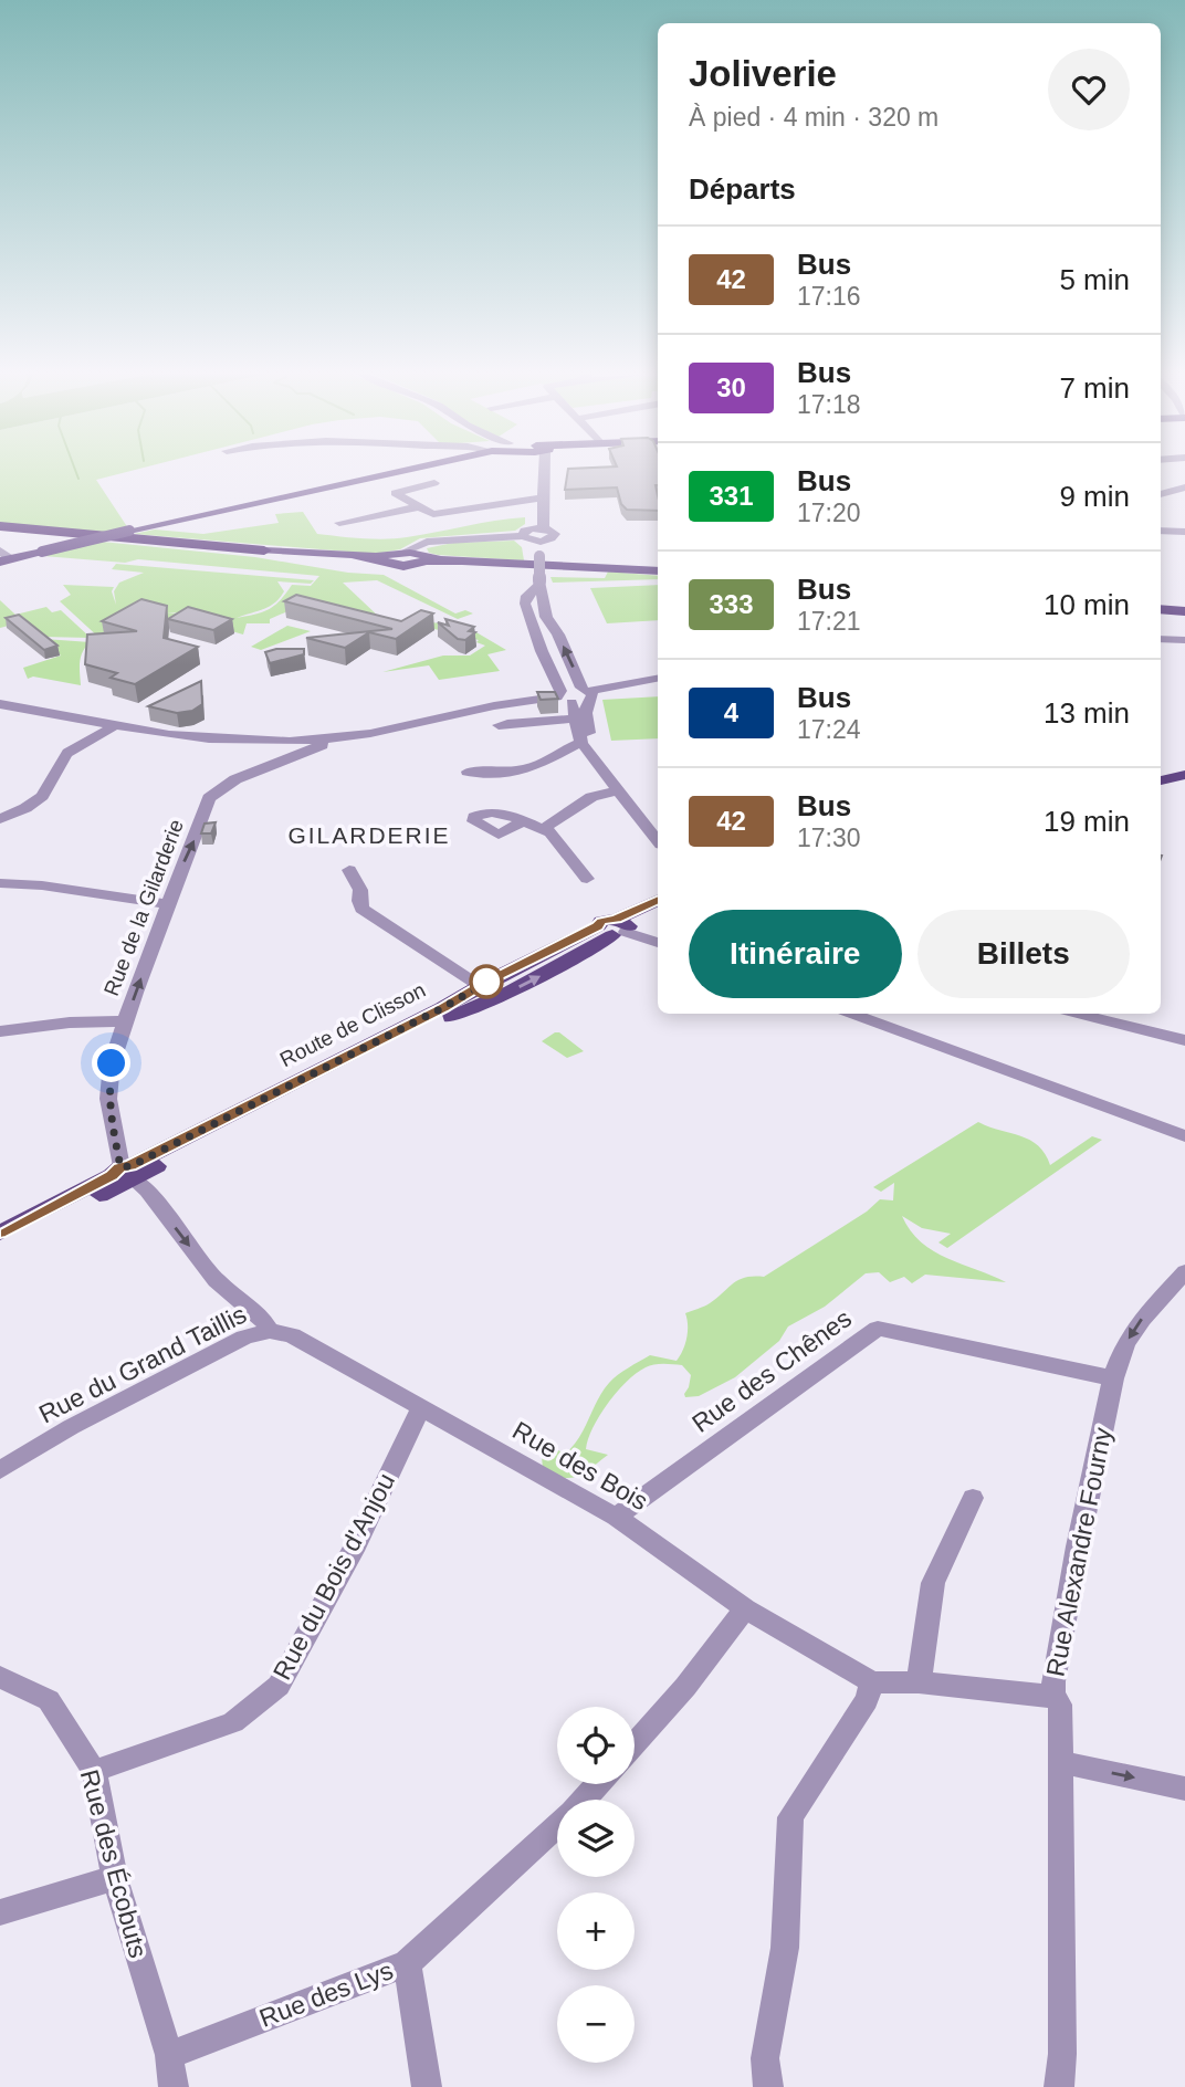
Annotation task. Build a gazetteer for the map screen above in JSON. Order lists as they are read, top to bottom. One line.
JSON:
{"streets":{"main road":["Route de Clisson"],"street":["Rue de la Gilarderie","Rue du Grand Taillis","Rue des Chênes","Rue des Bois","Rue Alexandre Fourny","Rue du Bois d'Anjou","Rue des Écobuts","Rue des Lys"]},"crossings":[["Rue de la Gilarderie","Route de Clisson"],["Rue du Grand Taillis","Rue des Bois"],["Rue des Chênes","Rue des Bois"],["Rue des Chênes","Rue Alexandre Fourny"],["Rue des Bois","Rue du Bois d'Anjou"],["Rue du Bois d'Anjou","Rue des Écobuts"],["Rue des Écobuts","Rue des Lys"]],"districts":["GILARDERIE"],"lines":["bus line 42"],"page":{"heading":[["Joliverie","À pied · 4 min · 320 m"],"Départs"],"list":[{"mark":"42","name":"Bus","note":"17:16","value":"5 min"},{"mark":"30","name":"Bus","note":"17:18","value":"7 min"},{"mark":"331","name":"Bus","note":"17:20","value":"9 min"},{"mark":"333","name":"Bus","note":"17:21","value":"10 min"},{"mark":"4","name":"Bus","note":"17:24","value":"13 min"},{"mark":"42","name":"Bus","note":"17:30","value":"19 min"}],"buttons":["Itinéraire","Billets"],"map_buttons":["+","−"]}}
